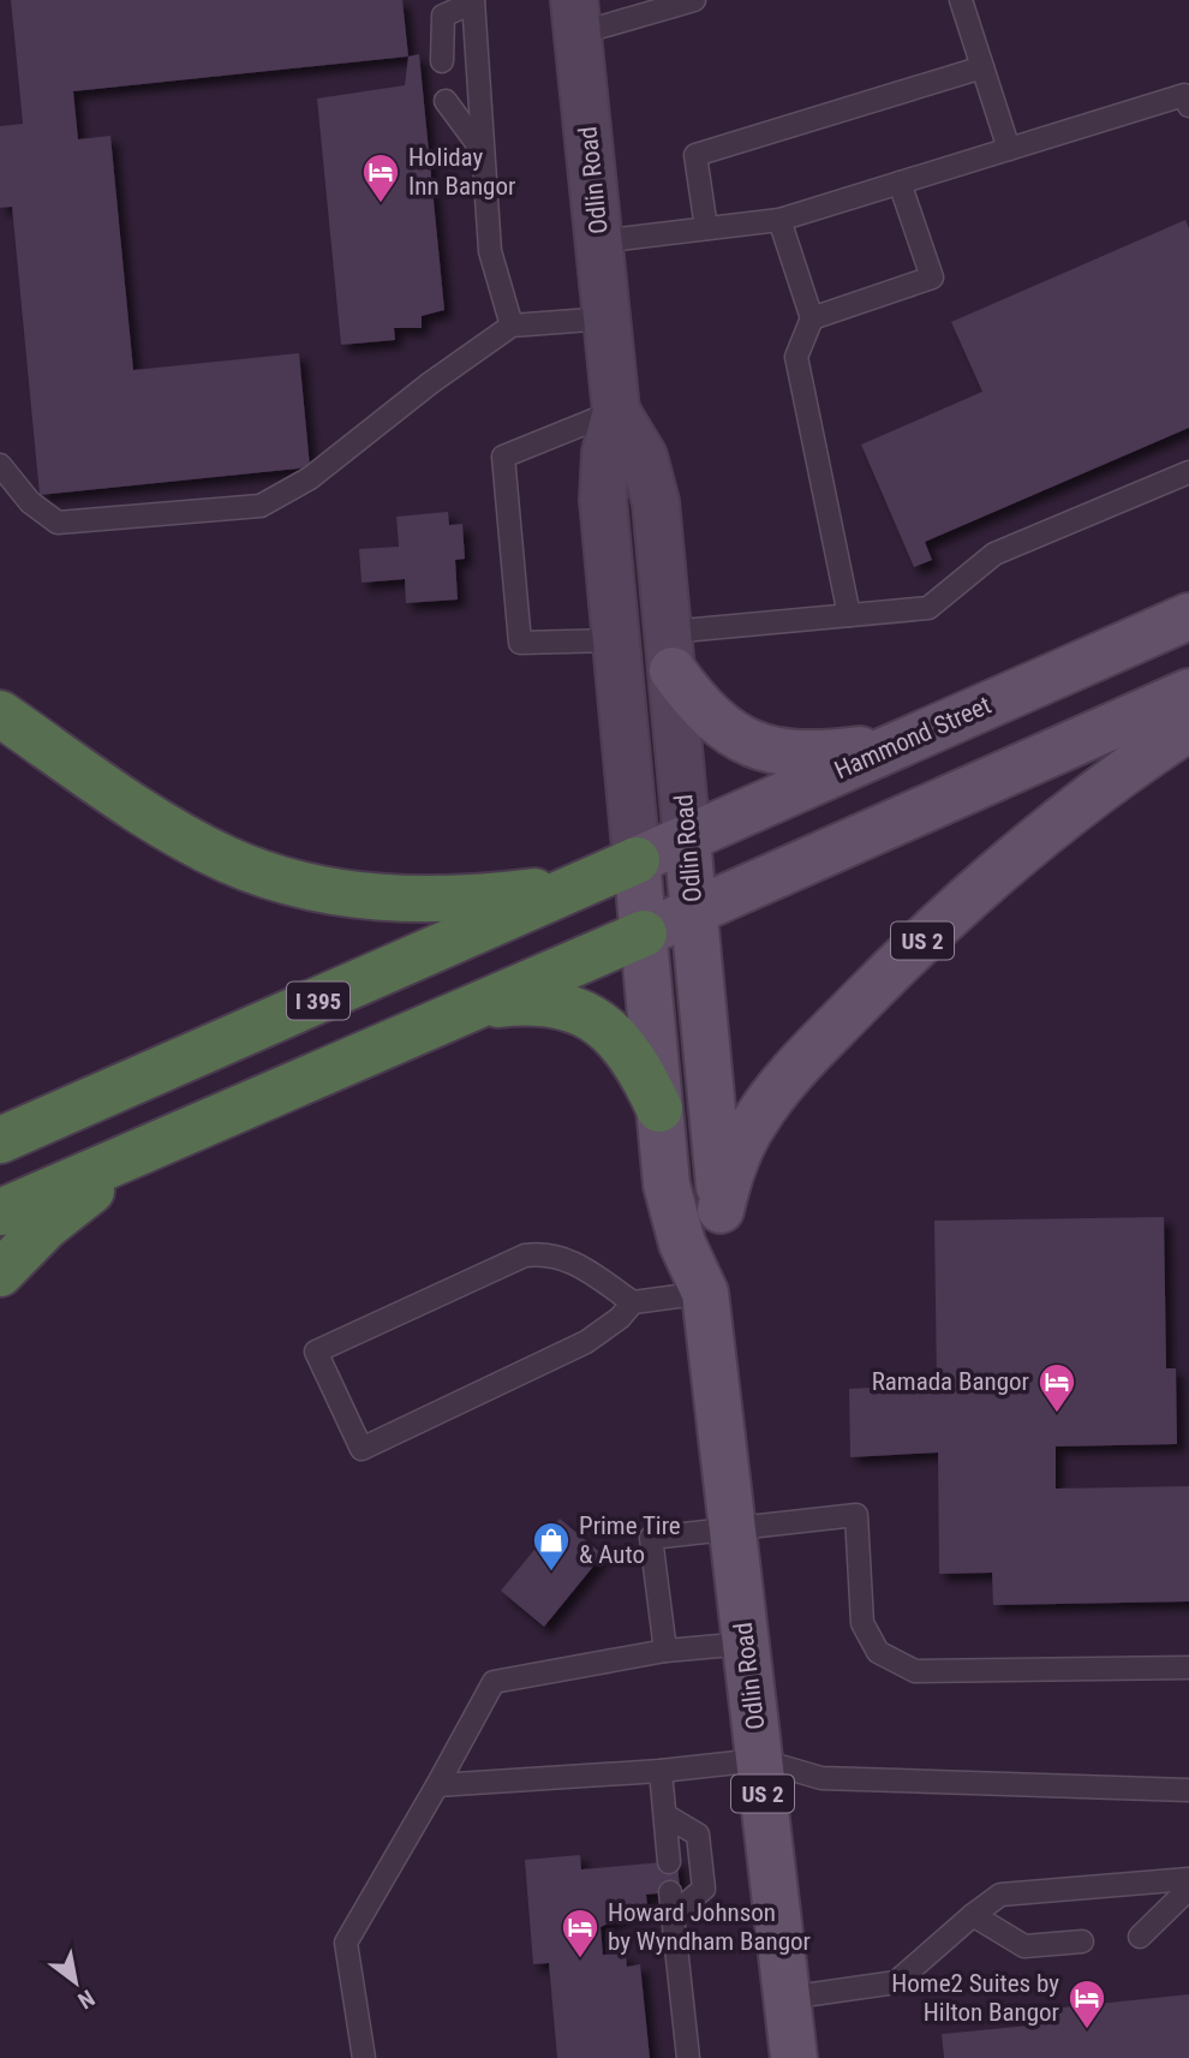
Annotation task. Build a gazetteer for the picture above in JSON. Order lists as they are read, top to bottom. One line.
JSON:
{"streets":{"highway":["I 395"],"main road":["Odlin Road","Hammond Street","US 2"]},"crossings":[["Odlin Road","Hammond Street"],["Odlin Road","US 2"],["Odlin Road","I 395"],["Hammond Street","I 395"]],"places":{"hotel":["Holiday Inn Bangor","Ramada Bangor","Howard Johnson by Wyndham Bangor","Home2 Suites by Hilton Bangor"],"shop":["Prime Tire & Auto"]},"north":"bottom right"}
